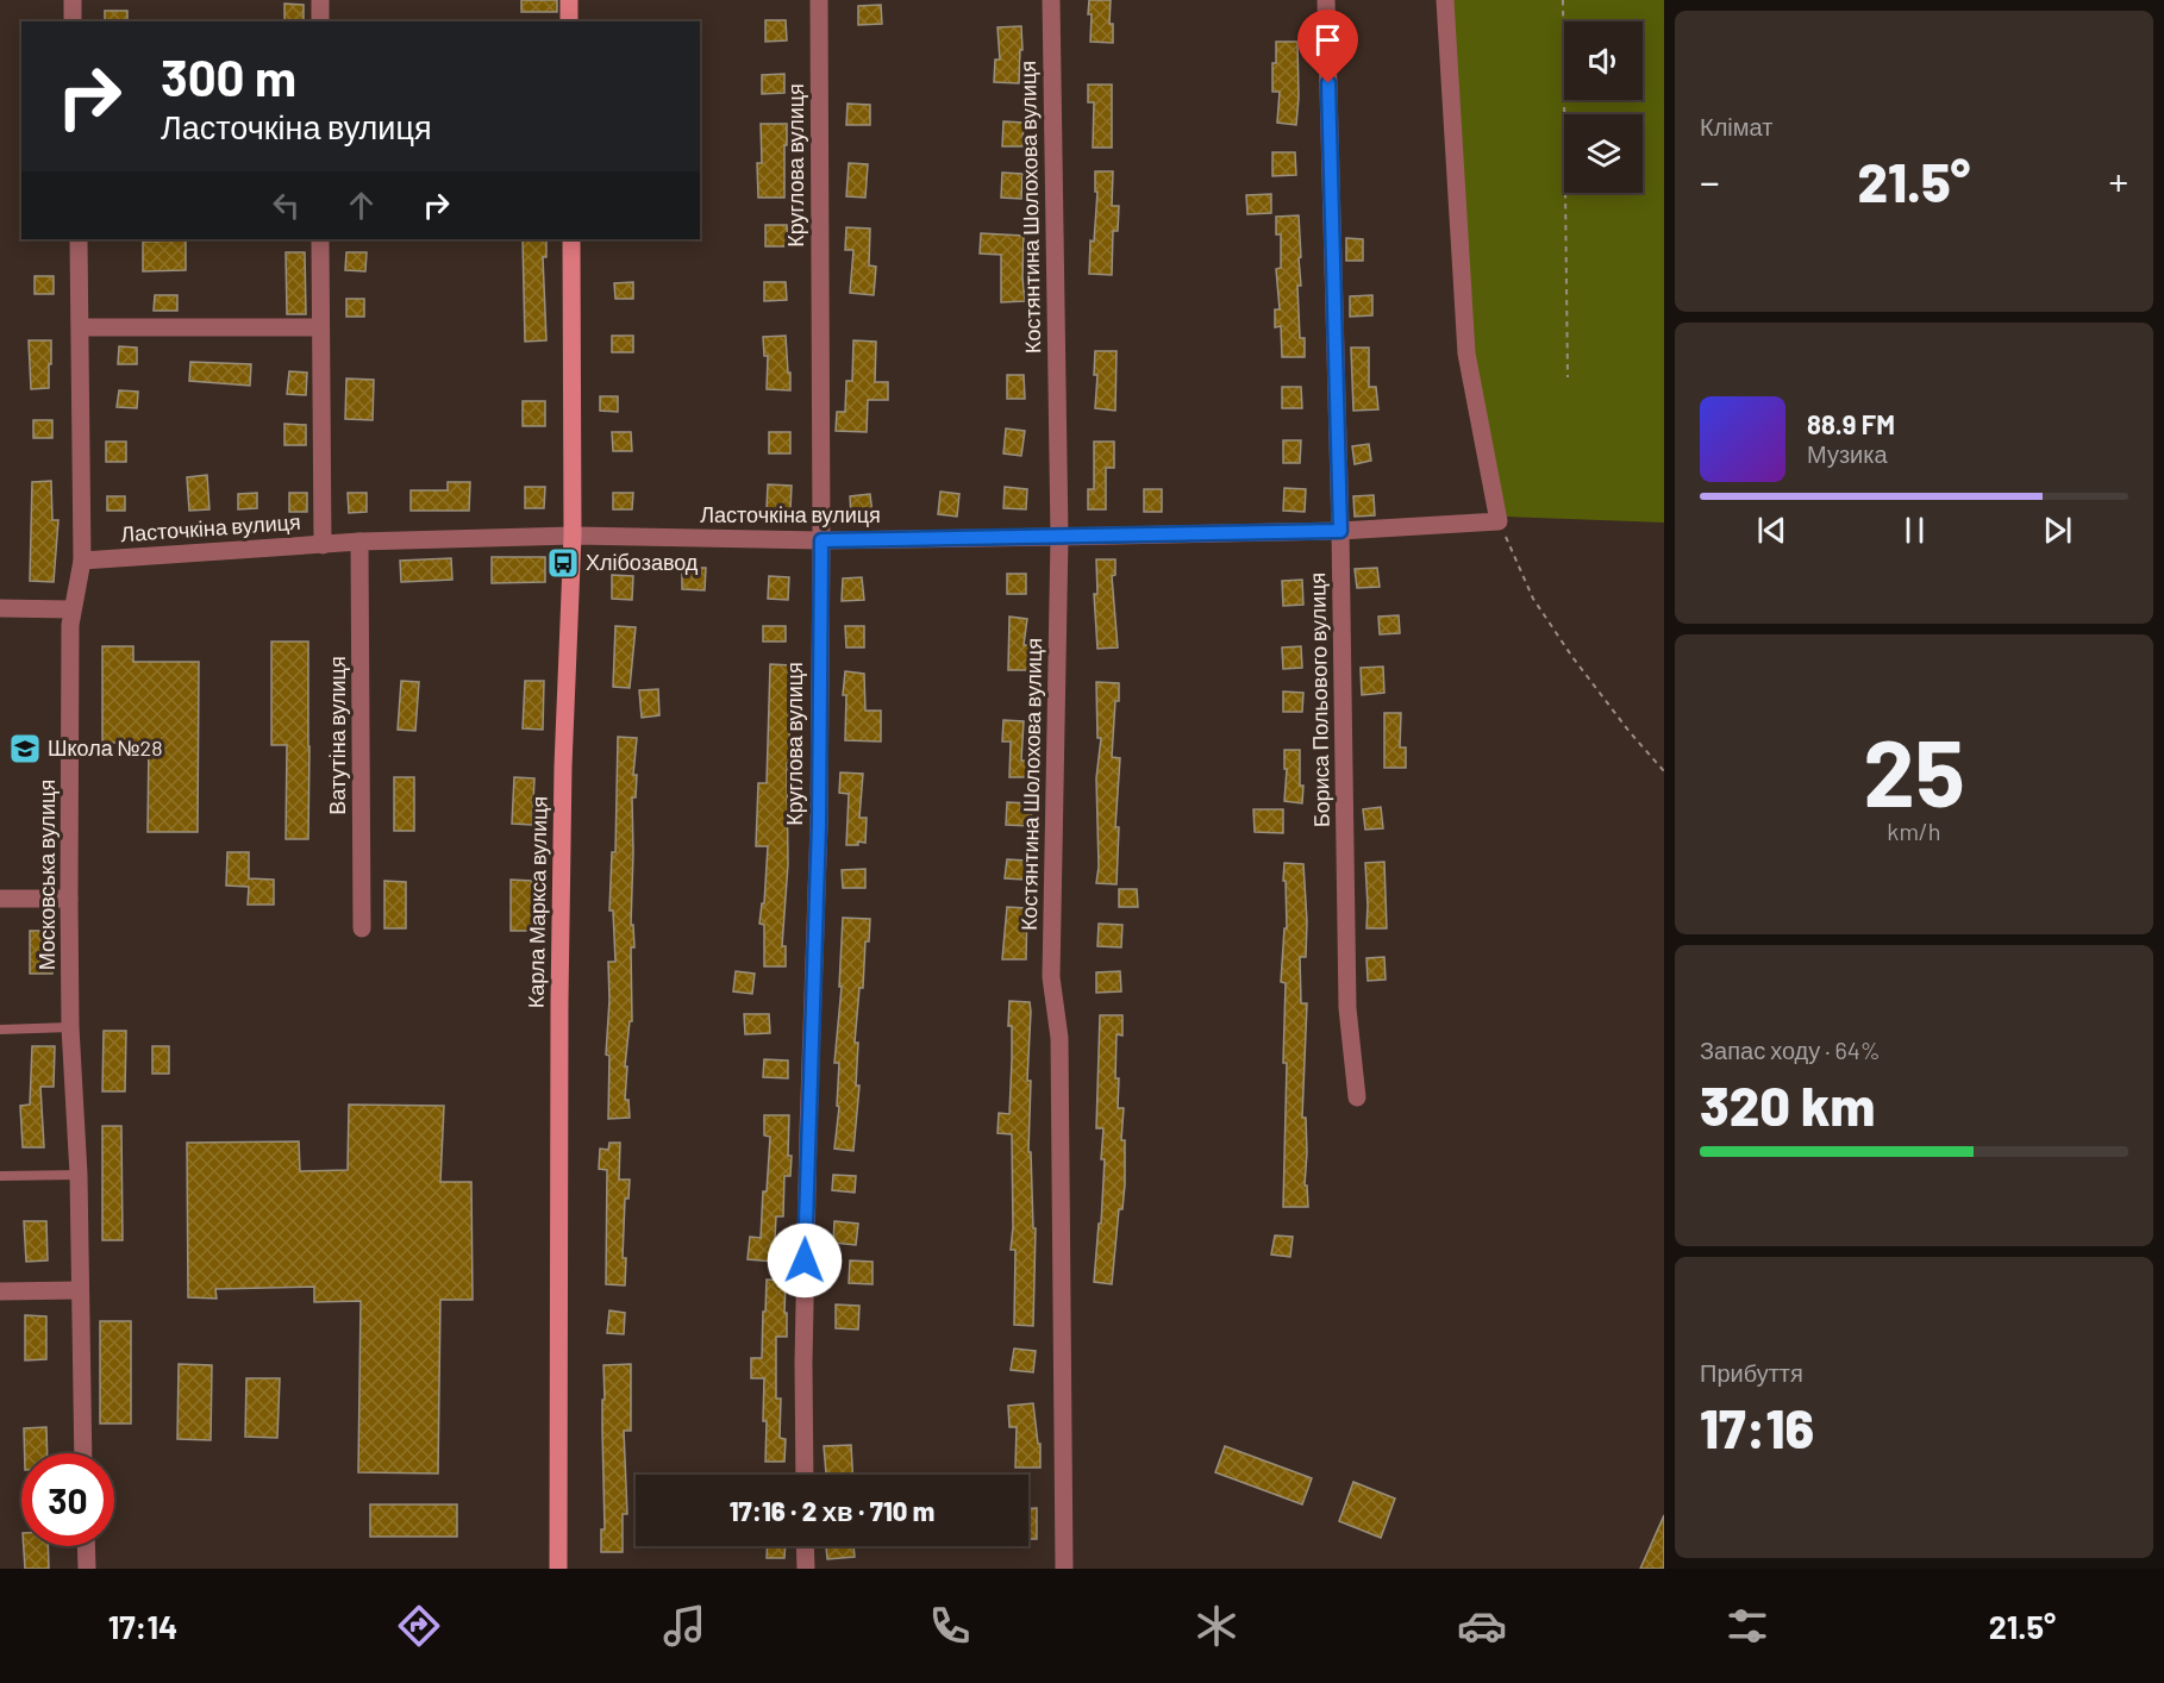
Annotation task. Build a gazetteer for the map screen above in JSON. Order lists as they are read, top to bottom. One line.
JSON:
{"streets":{"street":["Круглова вулиця","Костянтина Шолохова вулиця","Ласточкіна вулиця","Бориса Польового вулиця","Ватутіна вулиця","Московська вулиця","Карла Маркса вулиця"]},"crossings":[["Круглова вулиця","Ласточкіна вулиця"],["Костянтина Шолохова вулиця","Ласточкіна вулиця"],["Ласточкіна вулиця","Бориса Польового вулиця"],["Ласточкіна вулиця","Ватутіна вулиця"],["Ласточкіна вулиця","Московська вулиця"],["Ласточкіна вулиця","Карла Маркса вулиця"]],"places":{"bus stop":["Хлібозавод"],"school or university":["Школа №28"]},"page":{"tile":["Клімат",["25","km/h"],["Запас ходу · 64%","320 km"],["Прибуття","17:16"]],"turn":["300 m","Ласточкіна вулиця"],"heat":["−","21.5°","+"],"song":["88.9 FM","Музика"],"limit":"30","trip":"17:16 · 2 хв · 710 m","tabs":["17:14","21.5°"]}}
